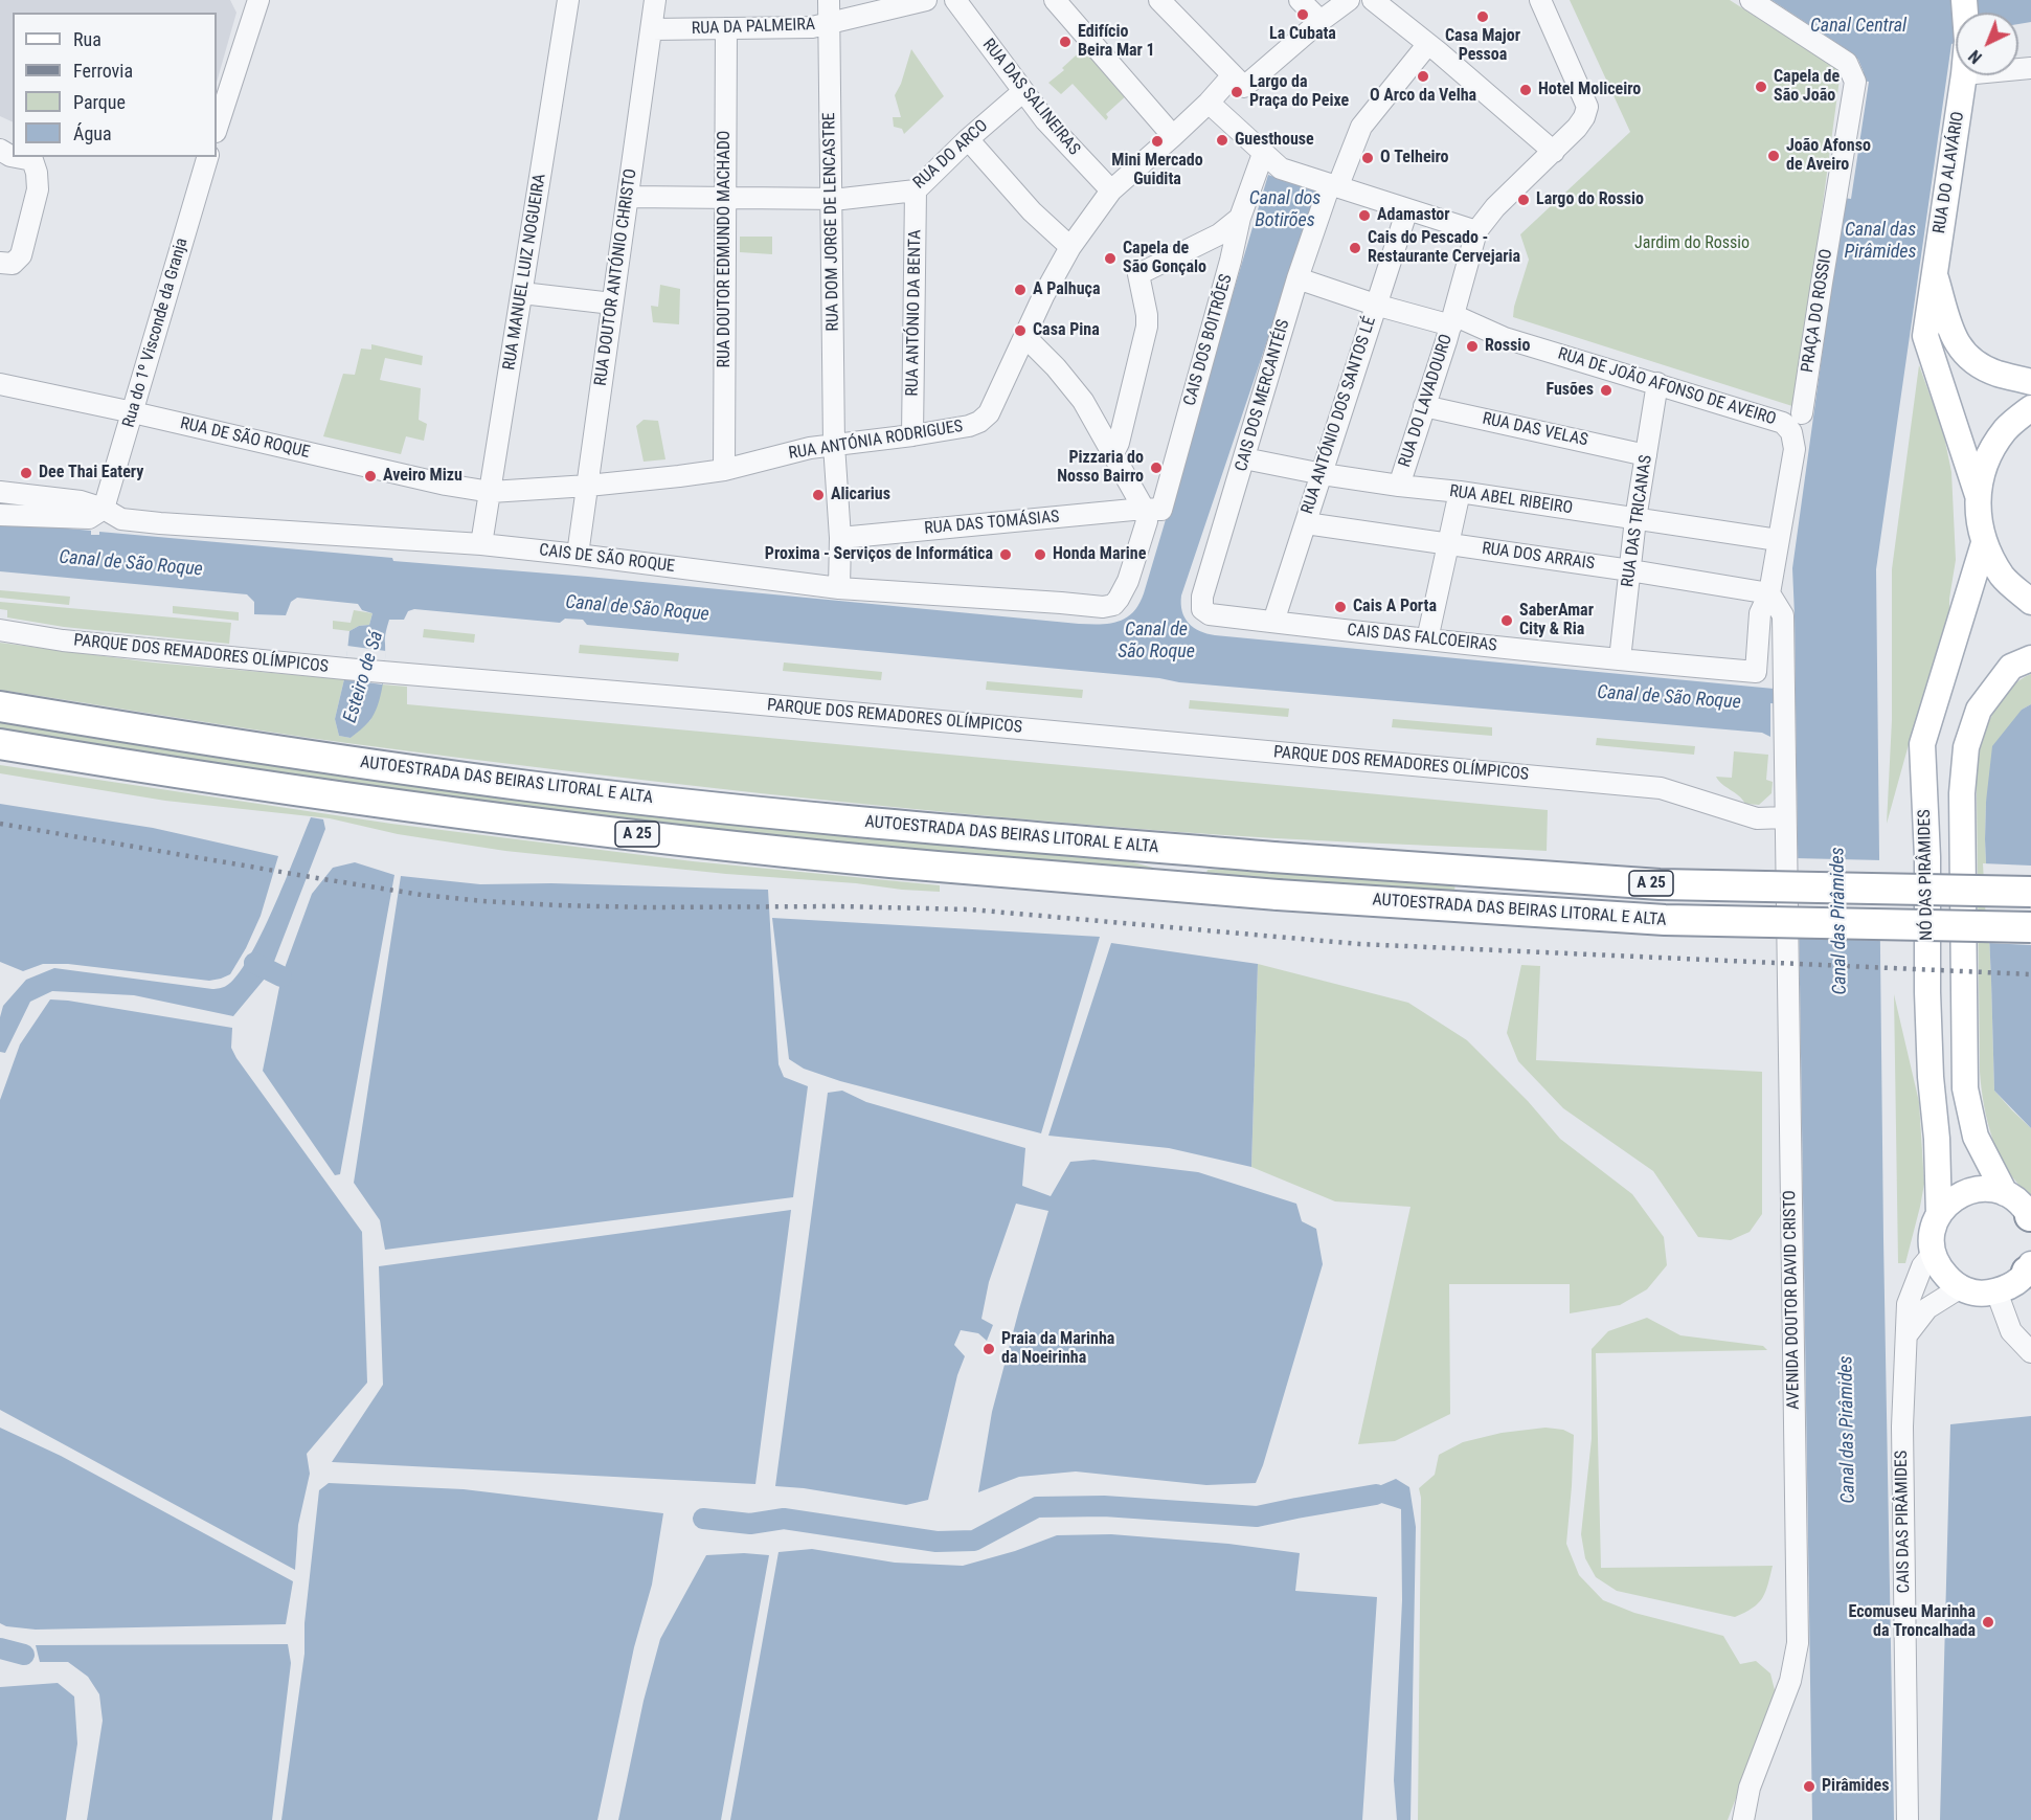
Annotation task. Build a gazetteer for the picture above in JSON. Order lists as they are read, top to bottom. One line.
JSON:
{"streets":{"highway":["AUTOESTRADA DAS BEIRAS LITORAL E ALTA","A 25"],"main road":["RUA DO ALAVÁRIO","NÓ DAS PIRÂMIDES"],"street":["RUA DA PALMEIRA","RUA DAS SALINEIRAS","RUA DO ARCO","RUA DOM JORGE DE LENCASTRE","RUA DOUTOR EDMUNDO MACHADO","RUA MANUEL LUIZ NOGUEIRA","RUA DOUTOR ANTÓNIO CHRISTO","PRAÇA DO ROSSIO","RUA ANTÓNIO DA BENTA","Rua do 1º Visconde da Granja","CAIS DOS BOITRÕES","RUA DE JOÃO AFONSO DE AVEIRO","CAIS DOS MERCANTÉIS","RUA DO LAVADOURO","RUA ANTÓNIO DOS SANTOS LÉ","RUA DAS VELAS","RUA DE SÃO ROQUE","RUA ANTÓNIA RODRIGUES","RUA ABEL RIBEIRO","RUA DAS TRICANAS","RUA DAS TOMÁSIAS","RUA DOS ARRAIS","CAIS DE SÃO ROQUE","CAIS DAS FALCOEIRAS","PARQUE DOS REMADORES OLÍMPICOS","AVENIDA DOUTOR DAVID CRISTO","CAIS DAS PIRÂMIDES"]},"crossings":[["RUA DA PALMEIRA","RUA DOM JORGE DE LENCASTRE"],["RUA DA PALMEIRA","RUA DOUTOR EDMUNDO MACHADO"],["RUA DA PALMEIRA","RUA DOUTOR ANTÓNIO CHRISTO"],["RUA DAS SALINEIRAS","RUA DO ARCO"],["RUA DAS SALINEIRAS","RUA ANTÓNIA RODRIGUES"],["RUA DO ARCO","RUA DOM JORGE DE LENCASTRE"],["RUA DO ARCO","RUA DOUTOR EDMUNDO MACHADO"],["RUA DO ARCO","RUA DOUTOR ANTÓNIO CHRISTO"],["RUA DO ARCO","RUA ANTÓNIO DA BENTA"],["RUA DOM JORGE DE LENCASTRE","RUA ANTÓNIA RODRIGUES"],["RUA DOM JORGE DE LENCASTRE","RUA DAS TOMÁSIAS"],["RUA DOM JORGE DE LENCASTRE","CAIS DE SÃO ROQUE"],["RUA DOUTOR EDMUNDO MACHADO","RUA ANTÓNIA RODRIGUES"],["RUA MANUEL LUIZ NOGUEIRA","RUA DE SÃO ROQUE"],["RUA MANUEL LUIZ NOGUEIRA","RUA ANTÓNIA RODRIGUES"],["RUA MANUEL LUIZ NOGUEIRA","CAIS DE SÃO ROQUE"],["RUA DOUTOR ANTÓNIO CHRISTO","RUA ANTÓNIA RODRIGUES"],["RUA DOUTOR ANTÓNIO CHRISTO","CAIS DE SÃO ROQUE"],["RUA ANTÓNIO DA BENTA","RUA ANTÓNIA RODRIGUES"],["Rua do 1º Visconde da Granja","RUA DE SÃO ROQUE"],["Rua do 1º Visconde da Granja","CAIS DE SÃO ROQUE"],["CAIS DOS BOITRÕES","RUA DAS TOMÁSIAS"],["CAIS DOS BOITRÕES","CAIS DE SÃO ROQUE"],["RUA DE JOÃO AFONSO DE AVEIRO","CAIS DOS MERCANTÉIS"],["RUA DE JOÃO AFONSO DE AVEIRO","RUA DO LAVADOURO"],["RUA DE JOÃO AFONSO DE AVEIRO","RUA ANTÓNIO DOS SANTOS LÉ"],["RUA DE JOÃO AFONSO DE AVEIRO","RUA ABEL RIBEIRO"],["RUA DE JOÃO AFONSO DE AVEIRO","RUA DAS TRICANAS"],["CAIS DOS MERCANTÉIS","RUA ABEL RIBEIRO"],["CAIS DOS MERCANTÉIS","CAIS DAS FALCOEIRAS"],["RUA DO LAVADOURO","RUA DAS VELAS"],["RUA DO LAVADOURO","RUA ABEL RIBEIRO"],["RUA ANTÓNIO DOS SANTOS LÉ","RUA ABEL RIBEIRO"],["RUA ANTÓNIO DOS SANTOS LÉ","RUA DOS ARRAIS"],["RUA ANTÓNIO DOS SANTOS LÉ","CAIS DAS FALCOEIRAS"],["RUA DAS VELAS","RUA DAS TRICANAS"],["RUA DE SÃO ROQUE","RUA ANTÓNIA RODRIGUES"],["RUA ABEL RIBEIRO","RUA DAS TRICANAS"],["RUA DAS TRICANAS","RUA DOS ARRAIS"],["RUA DAS TRICANAS","CAIS DAS FALCOEIRAS"],["RUA DAS TOMÁSIAS","CAIS DE SÃO ROQUE"],["RUA DOS ARRAIS","CAIS DAS FALCOEIRAS"],["RUA DOS ARRAIS","AVENIDA DOUTOR DAVID CRISTO"],["CAIS DAS FALCOEIRAS","AVENIDA DOUTOR DAVID CRISTO"],["PARQUE DOS REMADORES OLÍMPICOS","AVENIDA DOUTOR DAVID CRISTO"],["NÓ DAS PIRÂMIDES","CAIS DAS PIRÂMIDES"]],"water":["Canal Central","Canal dos Botirões","Canal das Pirâmides","Canal de São Roque","Esteiro de Sá"],"parks":["Jardim do Rossio"],"places":["La Cubata","Casa Major Pessoa","Edifício Beira Mar 1","O Arco da Velha","Capela de São João","Hotel Moliceiro","Largo da Praça do Peixe","Guesthouse","Mini Mercado Guidita","João Afonso de Aveiro","O Telheiro","Largo do Rossio","Adamastor","Cais do Pescado - Restaurante Cervejaria","Capela de São Gonçalo","A Palhuça","Casa Pina","Rossio","Fusões","Pizzaria do Nosso Bairro","Dee Thai Eatery","Aveiro Mizu","Alicarius","Proxima - Serviços de Informática","Honda Marine","Cais A Porta","SaberAmar City & Ria","Praia da Marinha da Noeirinha","Ecomuseu Marinha da Troncalhada","Pirâmides"],"legend":["Rua","Ferrovia","Parque","Água"],"north":"bottom left"}
